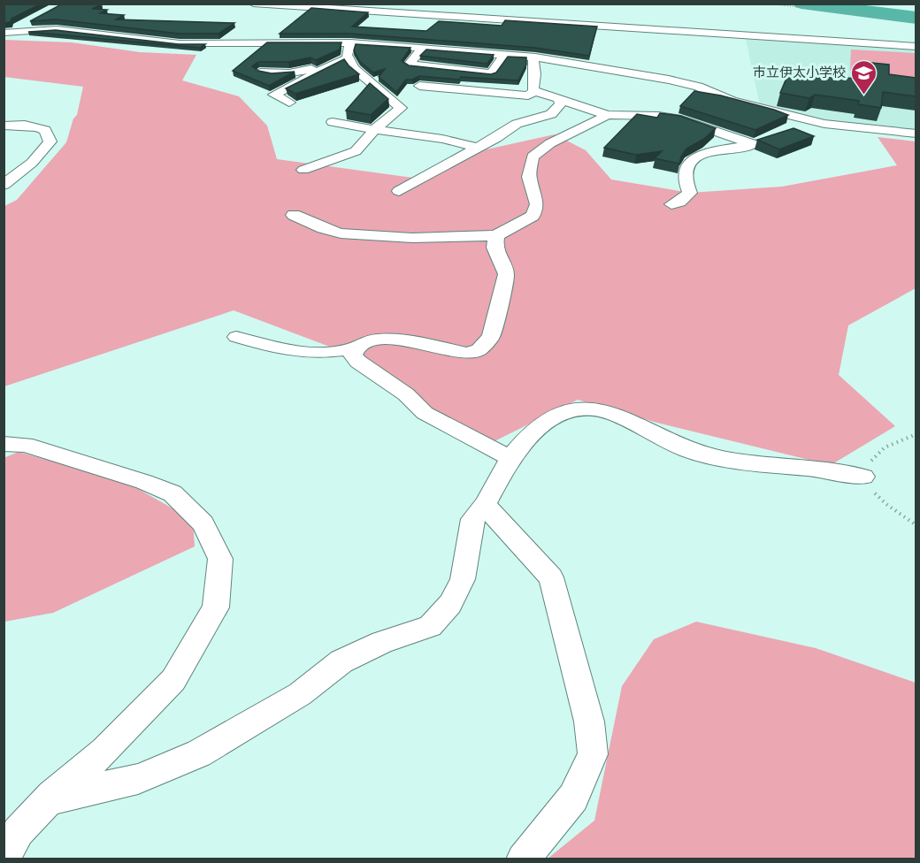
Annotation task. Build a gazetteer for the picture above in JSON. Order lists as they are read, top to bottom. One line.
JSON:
{"places":{"school or university":["市立伊太小学校"]}}
